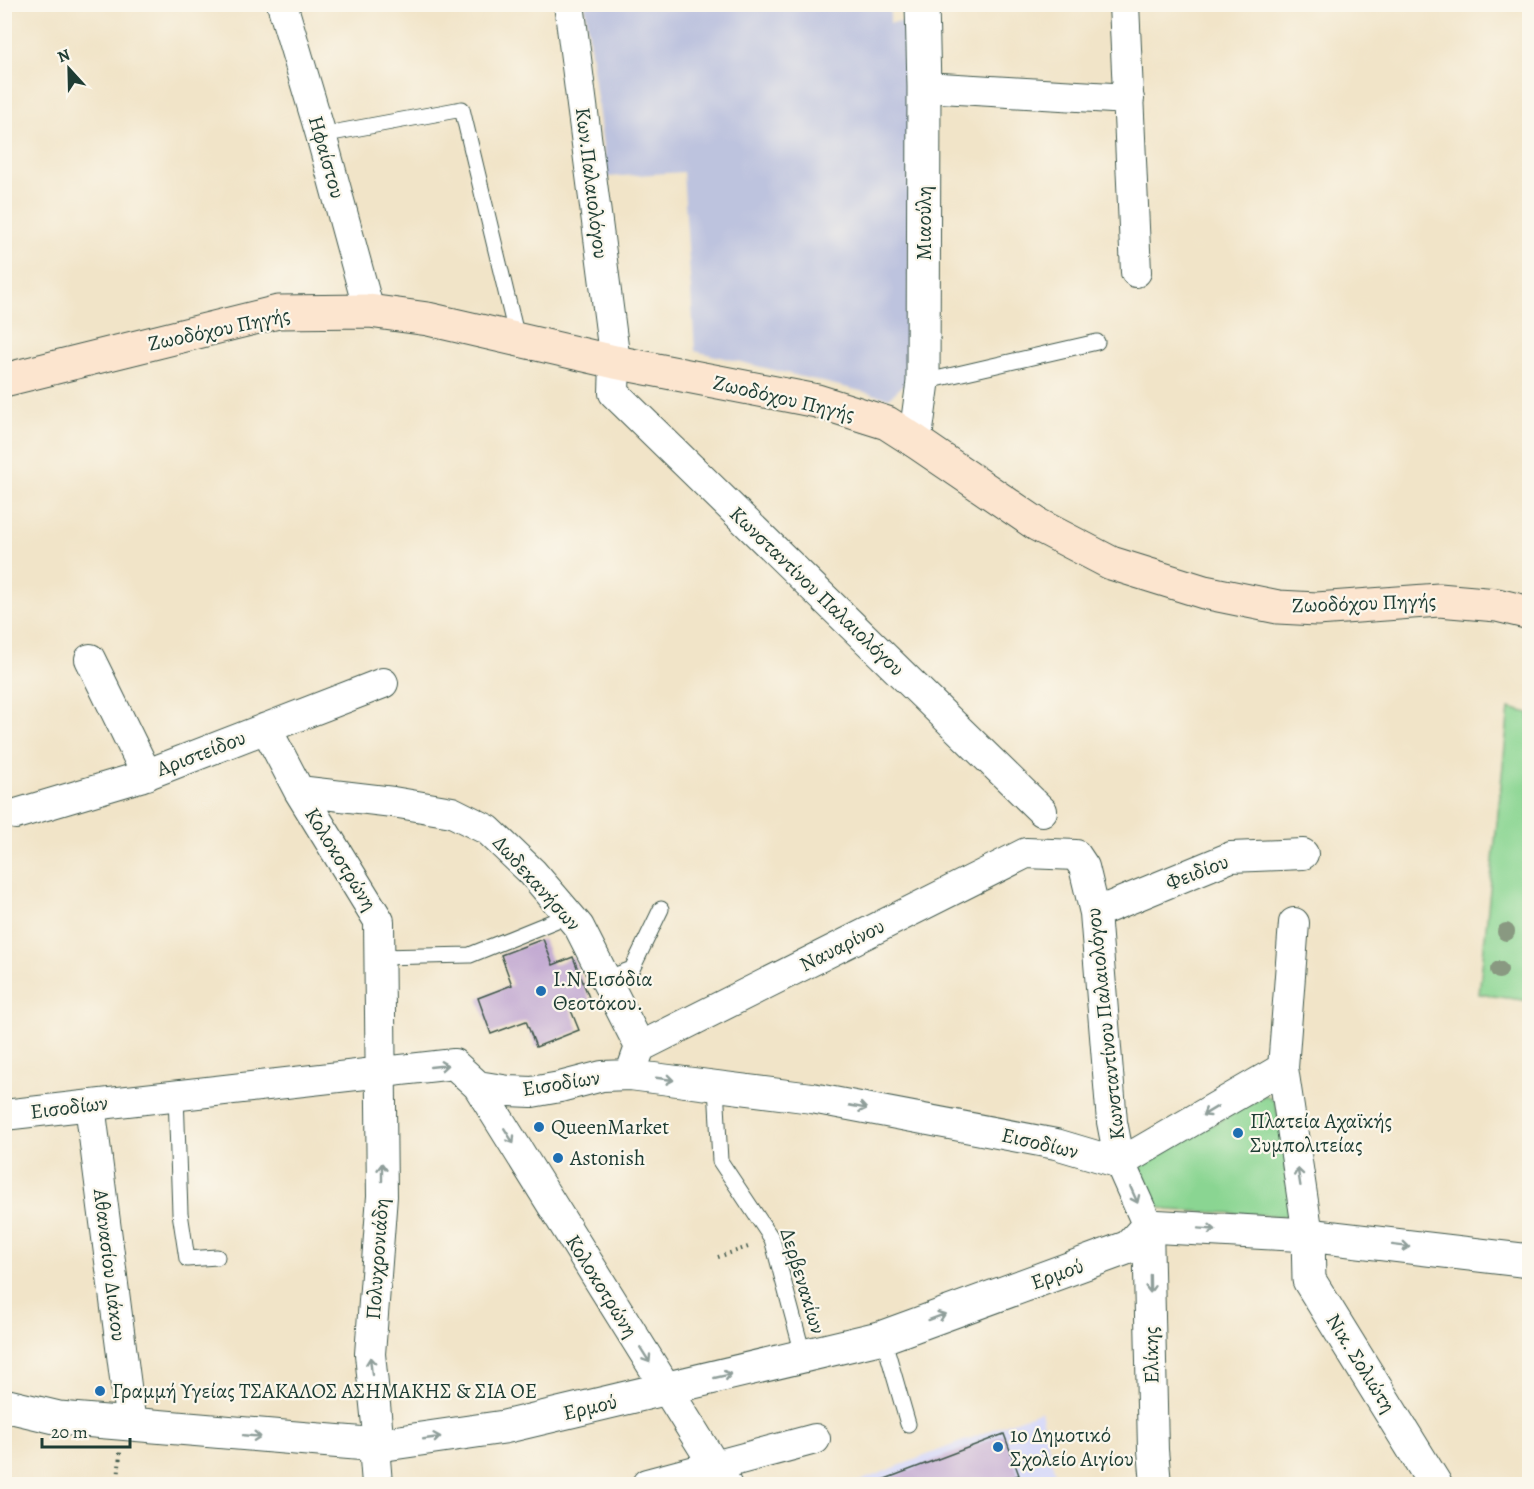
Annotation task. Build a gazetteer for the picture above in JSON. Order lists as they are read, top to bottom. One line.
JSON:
{"streets":{"main road":["Ζωοδόχου Πηγής"],"street":["Ηφαίστου","Κων.Παλαιολόγου","Μιαούλη","Κωνσταντίνου Παλαιολόγου","Αριστείδου","Κολοκοτρώνη","Φειδίου","Δωδεκανήσων","Ναυαρίνου","Εισοδίων","Πολυχρονιάδη","Αθανασίου Διάκου","Ερμού","Ελίκης","Νικ. Σολιώτη"],"lane":["Δερβενακίων"]},"crossings":[["Ηφαίστου","Ζωοδόχου Πηγής"],["Κων.Παλαιολόγου","Ζωοδόχου Πηγής"],["Κων.Παλαιολόγου","Κωνσταντίνου Παλαιολόγου"],["Μιαούλη","Ζωοδόχου Πηγής"],["Ζωοδόχου Πηγής","Κωνσταντίνου Παλαιολόγου"],["Κωνσταντίνου Παλαιολόγου","Φειδίου"],["Κωνσταντίνου Παλαιολόγου","Ναυαρίνου"],["Κωνσταντίνου Παλαιολόγου","Εισοδίων"],["Κωνσταντίνου Παλαιολόγου","Ερμού"],["Κωνσταντίνου Παλαιολόγου","Ελίκης"],["Αριστείδου","Κολοκοτρώνη"],["Κολοκοτρώνη","Δωδεκανήσων"],["Κολοκοτρώνη","Εισοδίων"],["Κολοκοτρώνη","Πολυχρονιάδη"],["Κολοκοτρώνη","Ερμού"],["Δωδεκανήσων","Ναυαρίνου"],["Δωδεκανήσων","Εισοδίων"],["Ναυαρίνου","Εισοδίων"],["Εισοδίων","Πολυχρονιάδη"],["Εισοδίων","Αθανασίου Διάκου"],["Εισοδίων","Δερβενακίων"],["Πολυχρονιάδη","Ερμού"],["Αθανασίου Διάκου","Ερμού"],["Ερμού","Δερβενακίων"],["Ερμού","Ελίκης"]],"one_way":["Κολοκοτρώνη","Εισοδίων","Πολυχρονιάδη","Ερμού","Ελίκης"],"places":["Ι.Ν Εισόδια Θεοτόκου.","QueenMarket","Πλατεία Αχαϊκής Συμπολιτείας","Astonish","Γραμμή Υγείας ΤΣΑΚΑΛΟΣ ΑΣΗΜΑΚΗΣ & ΣΙΑ ΟΕ","1o Δημοτικό Σχολείο Αιγίου"],"scale_bar":"20 m","north":"top"}
